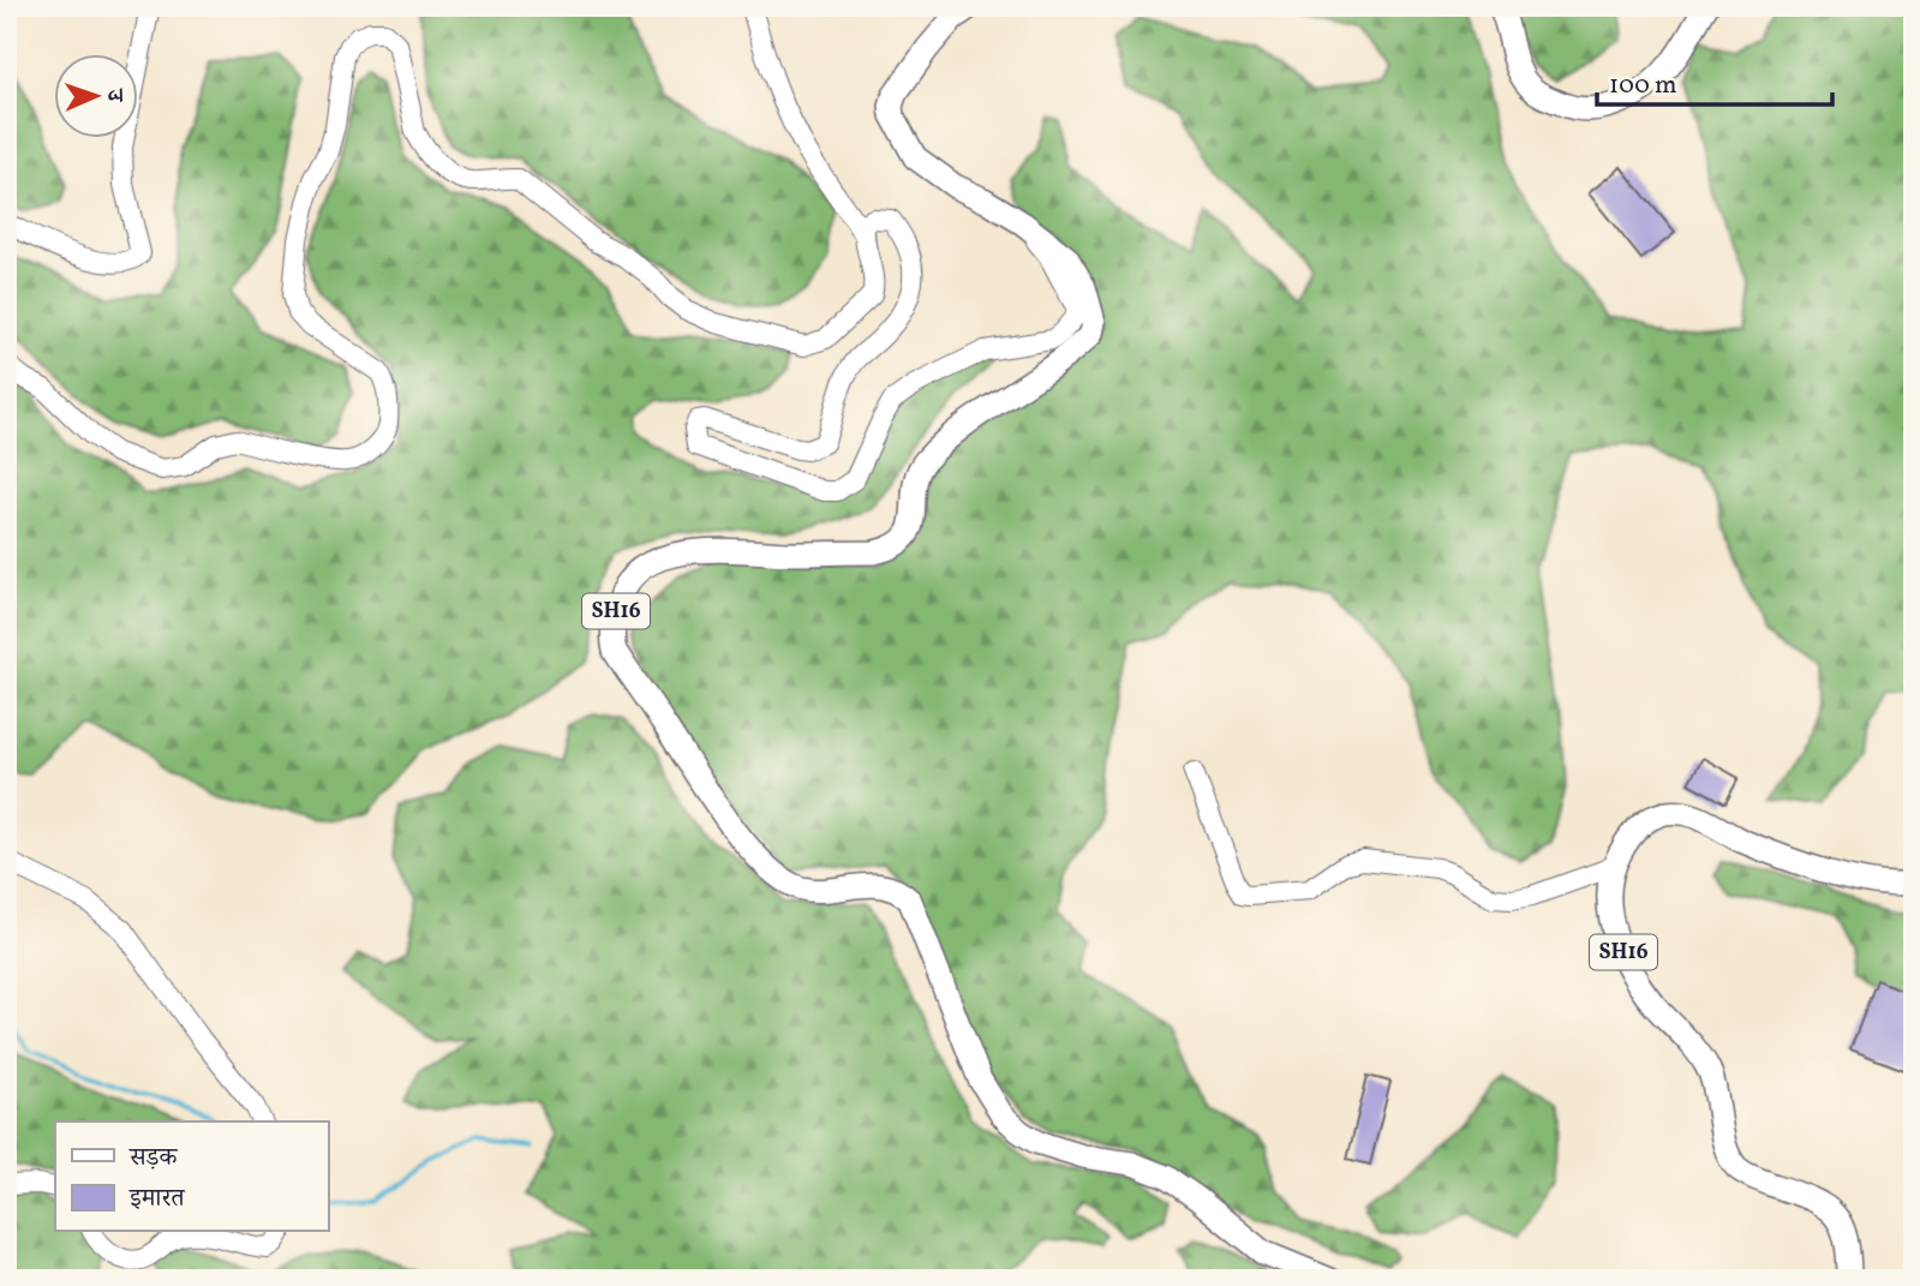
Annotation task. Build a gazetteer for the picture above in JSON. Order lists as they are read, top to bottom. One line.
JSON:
{"streets":{"main road":["SH16"]},"legend":["सड़क","इमारत"],"scale_bar":"100 m","north":"right"}
